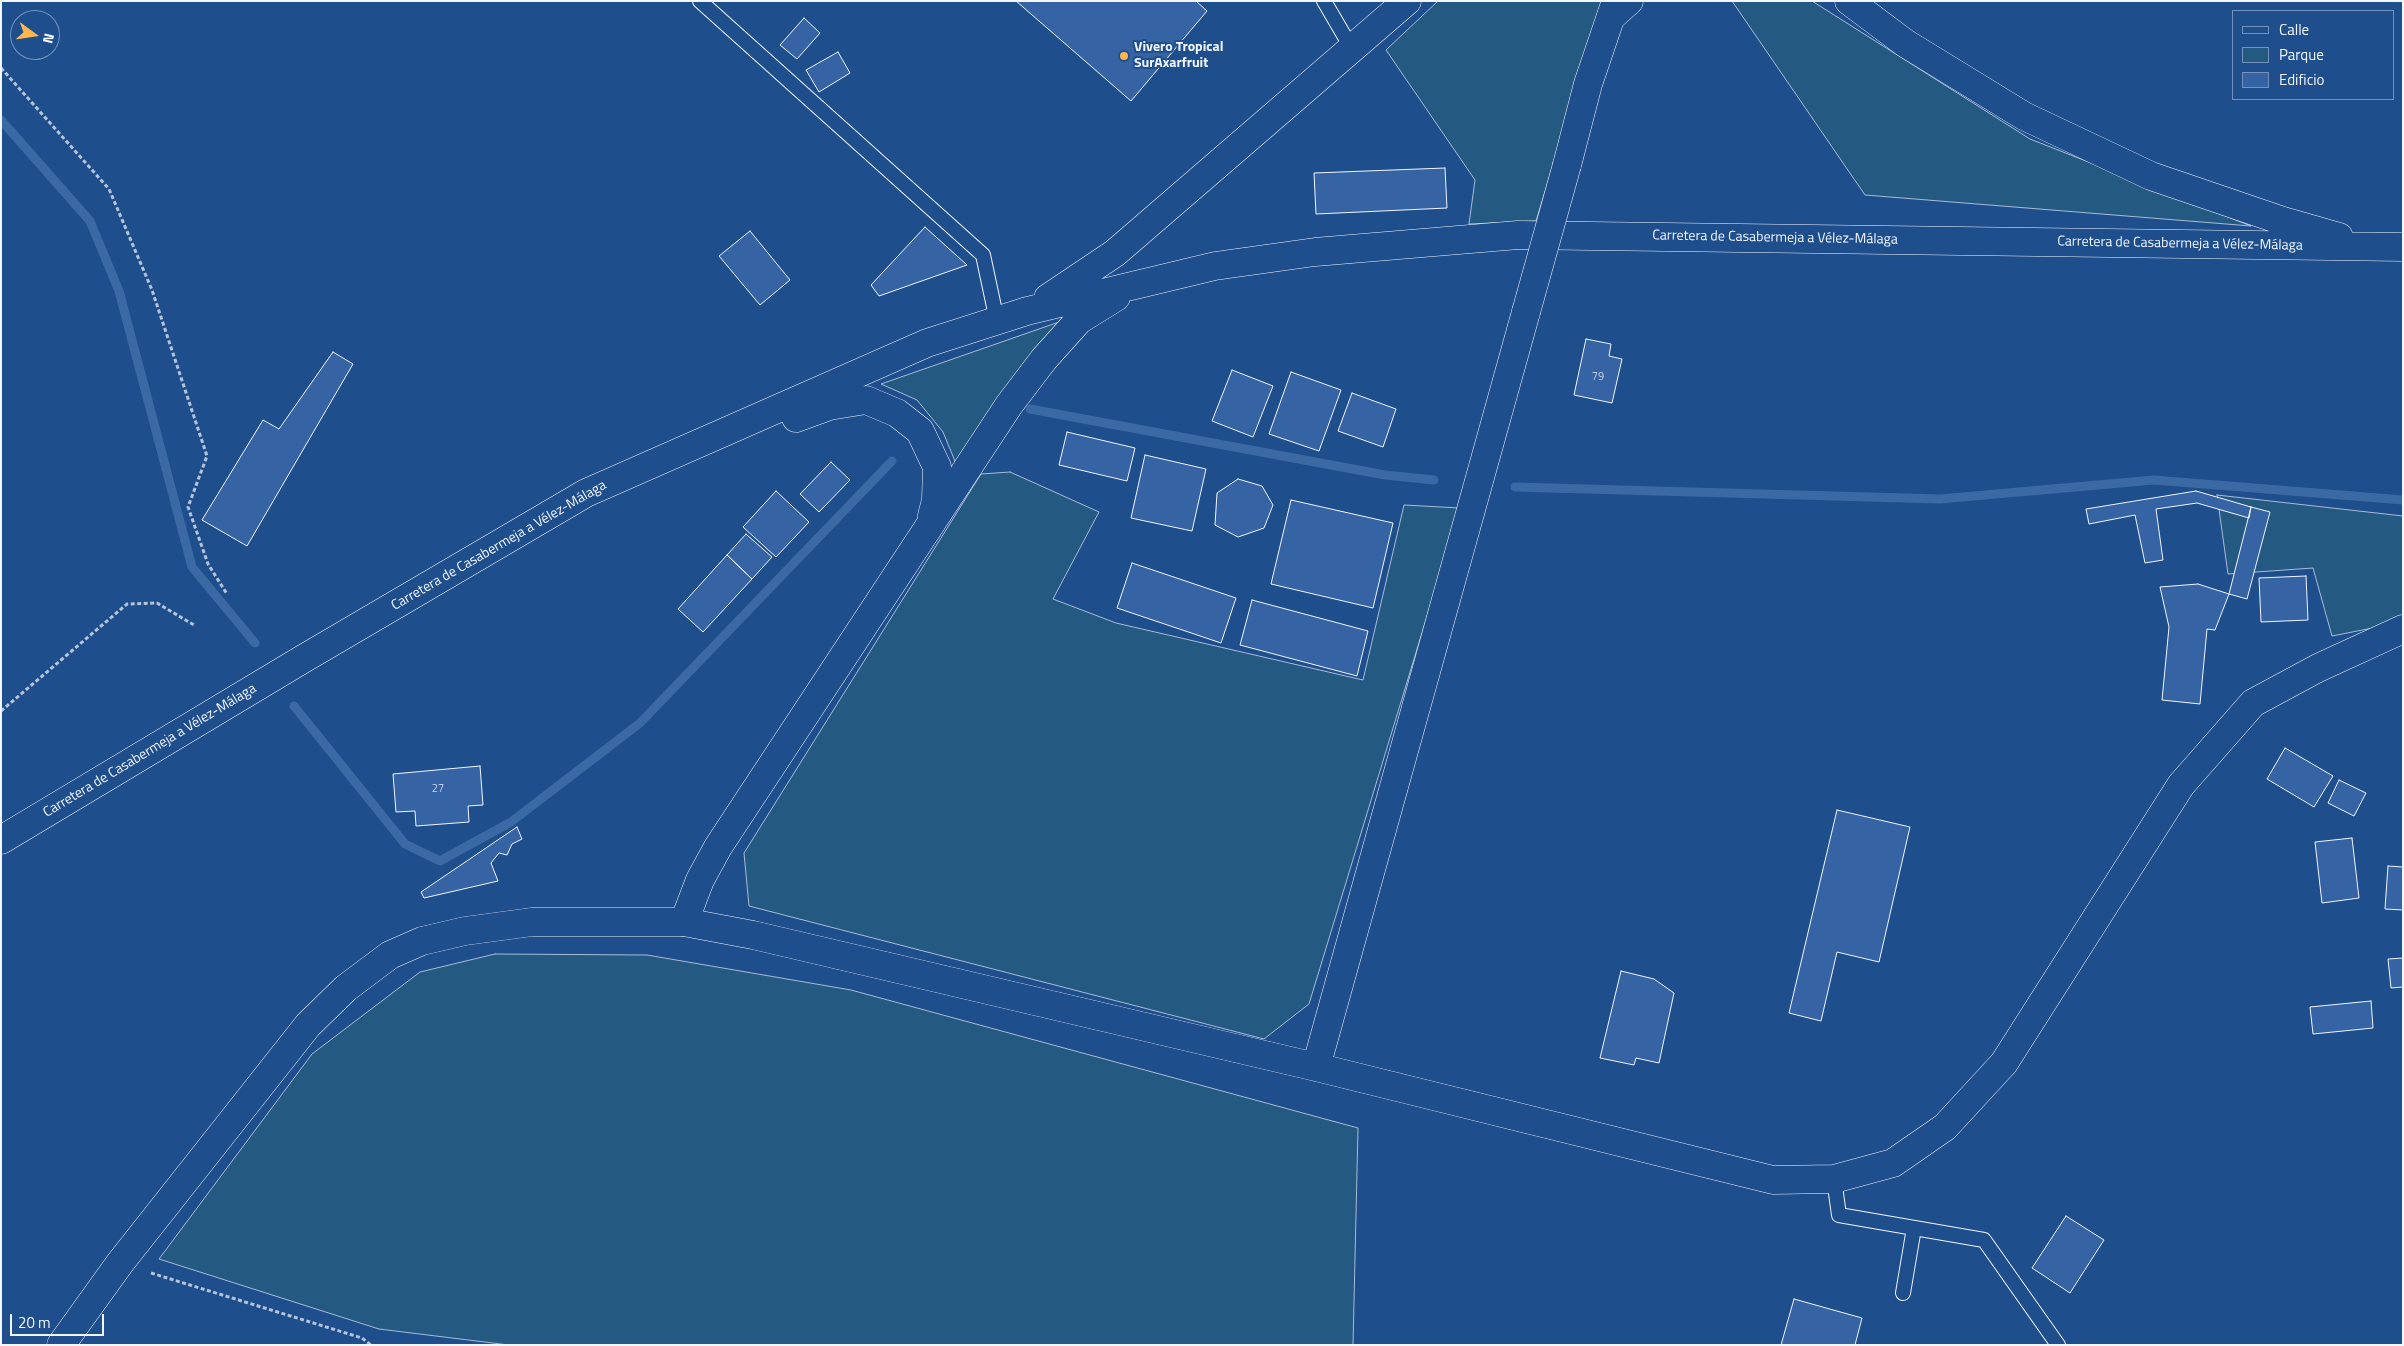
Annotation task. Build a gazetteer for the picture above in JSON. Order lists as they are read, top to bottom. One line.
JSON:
{"streets":{"main road":["Carretera de Casabermeja a Vélez-Málaga"]},"places":["Vivero Tropical SurAxarfruit"],"house_numbers":["79","27"],"legend":["Calle","Parque","Edificio"],"scale_bar":"20 m","north":"right"}
